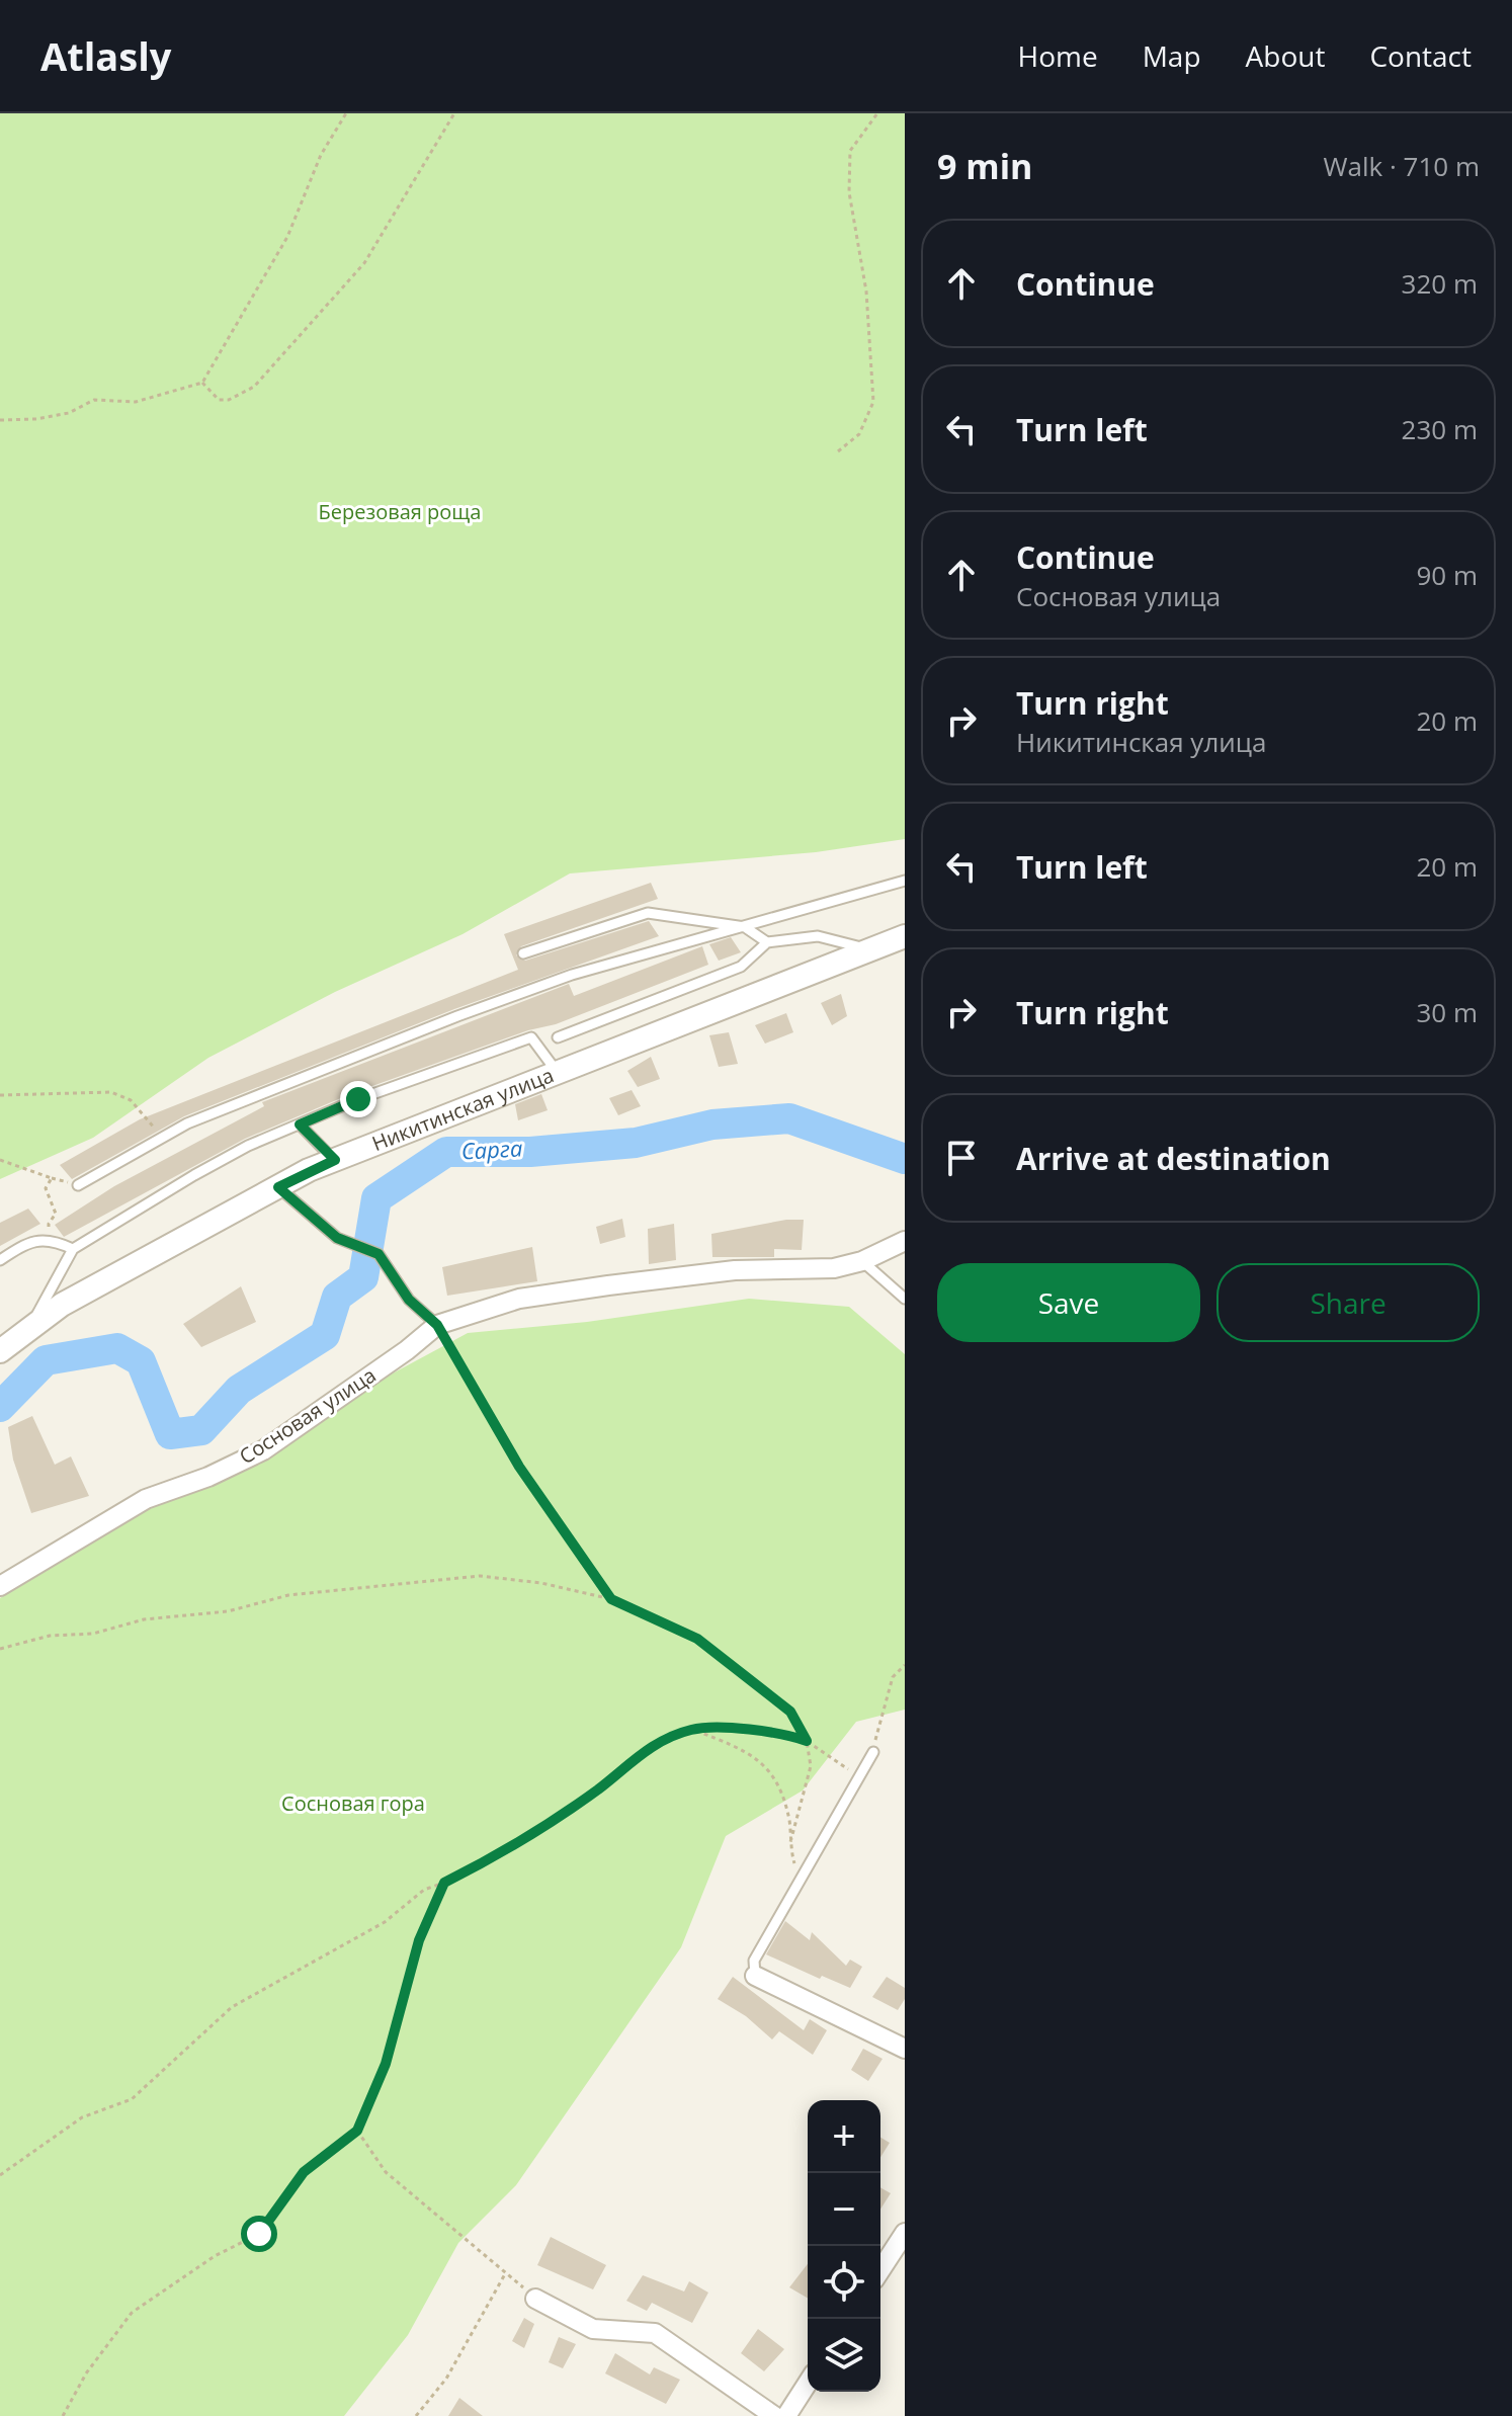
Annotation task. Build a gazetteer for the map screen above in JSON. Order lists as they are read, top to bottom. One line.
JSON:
{"streets":{"street":["Никитинская улица","Сосновая улица"]},"water":["Сарга"],"parks":["Березовая роща","Сосновая гора"],"page":{"header":"Atlasly","nav":["Home","Map","About","Contact"],"heading":["9 min","Walk · 710 m"],"list":[["Continue","320 m"],["Turn left","230 m"],["Continue","Сосновая улица","90 m"],["Turn right","Никитинская улица","20 m"],["Turn left","20 m"],["Turn right","30 m"],"Arrive at destination"],"buttons":["Save","Share"],"map_buttons":["+","−"]}}
